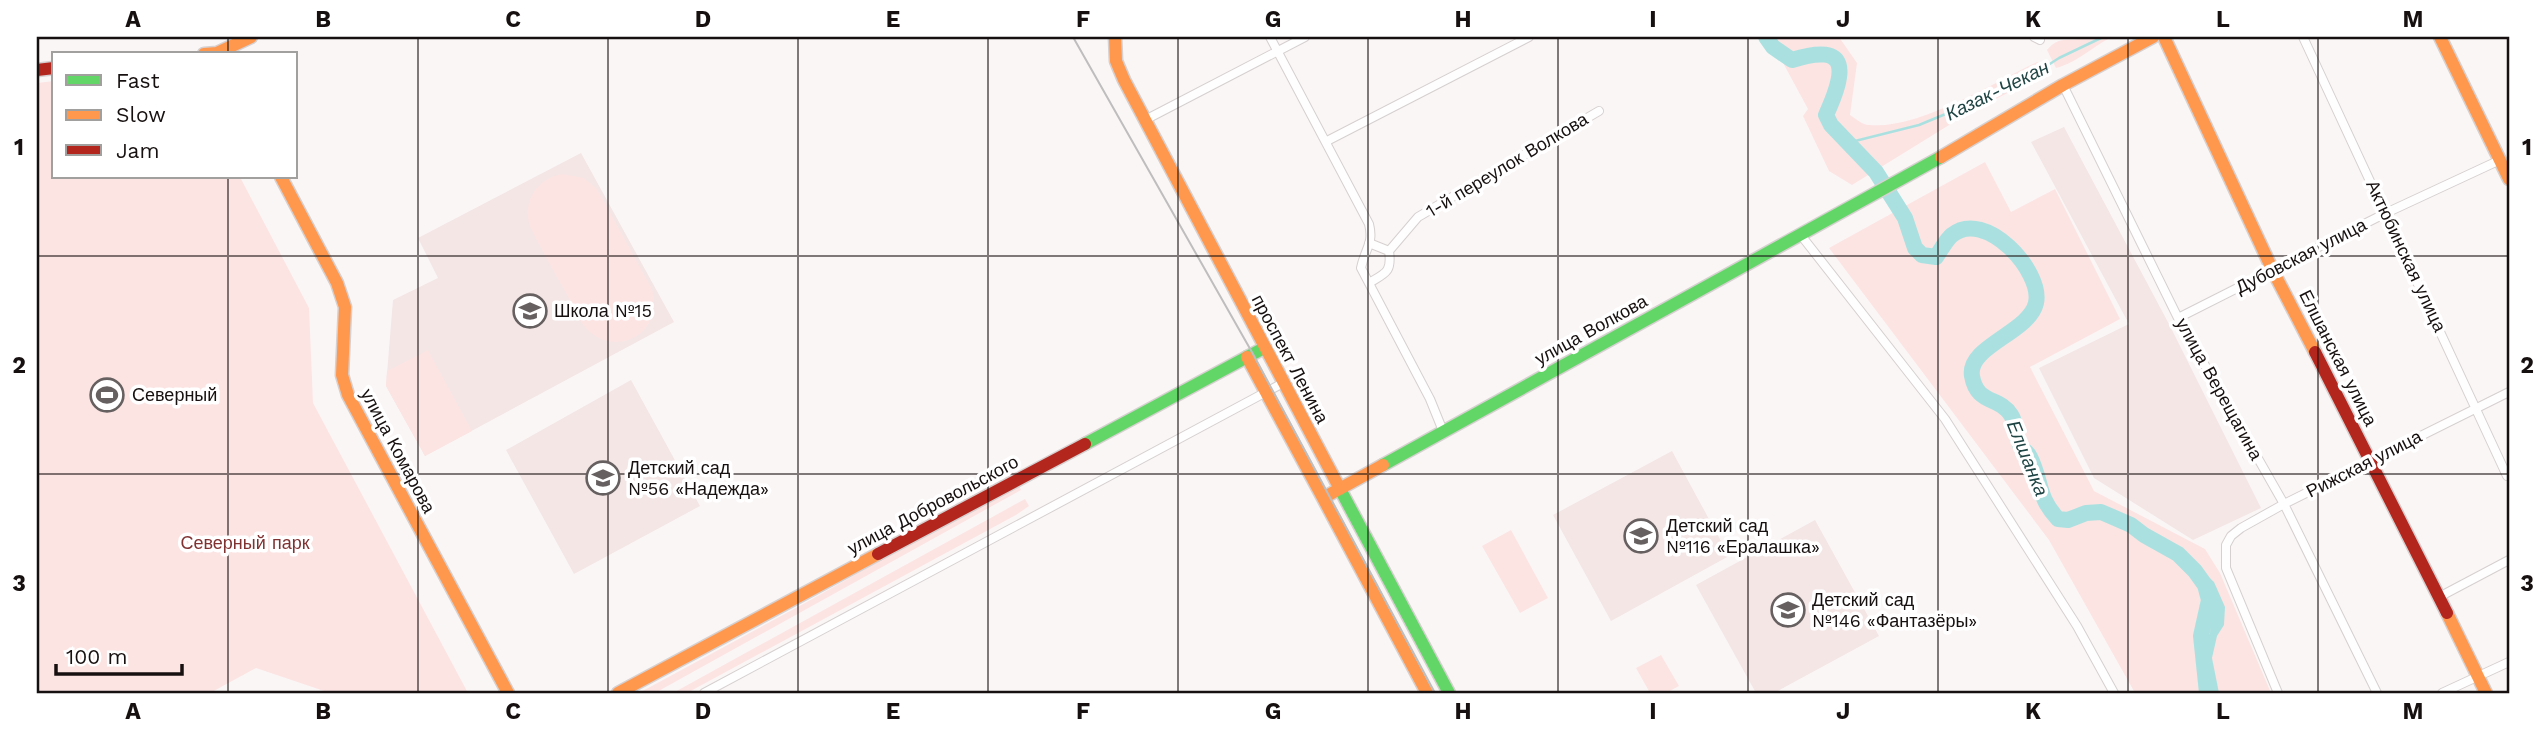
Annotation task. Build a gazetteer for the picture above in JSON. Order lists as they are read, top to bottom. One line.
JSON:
{"streets":{"main road":["улица Волкова","Елшанская улица","проспект Ленина","улица Комарова","улица Добровольского"],"street":["1-й переулок Волкова","Дубовская улица","Актюбинская улица","улица Верещагина","Рижская улица"]},"crossings":[["Дубовская улица","Актюбинская улица"],["Дубовская улица","Елшанская улица"],["Дубовская улица","улица Верещагина"],["Актюбинская улица","Рижская улица"],["улица Волкова","проспект Ленина"],["улица Волкова","улица Верещагина"],["Елшанская улица","Рижская улица"],["проспект Ленина","улица Добровольского"],["улица Верещагина","Рижская улица"]],"water":["Казак-Чекан","Елшанка"],"parks":["Северный парк"],"places":{"school or university":["Школа №15","Детский сад №56 «Надежда»","Детский сад №116 «Ералашка»","Детский сад №146 «Фантазёры»"],"sports":["Северный"]},"legend":["Fast","Slow","Jam"],"scale_bar":"100 m","grid":{"columns":["A","B","C","D","E","F","G","H","I","J","K","L","M"],"rows":["1","2","3"]}}
